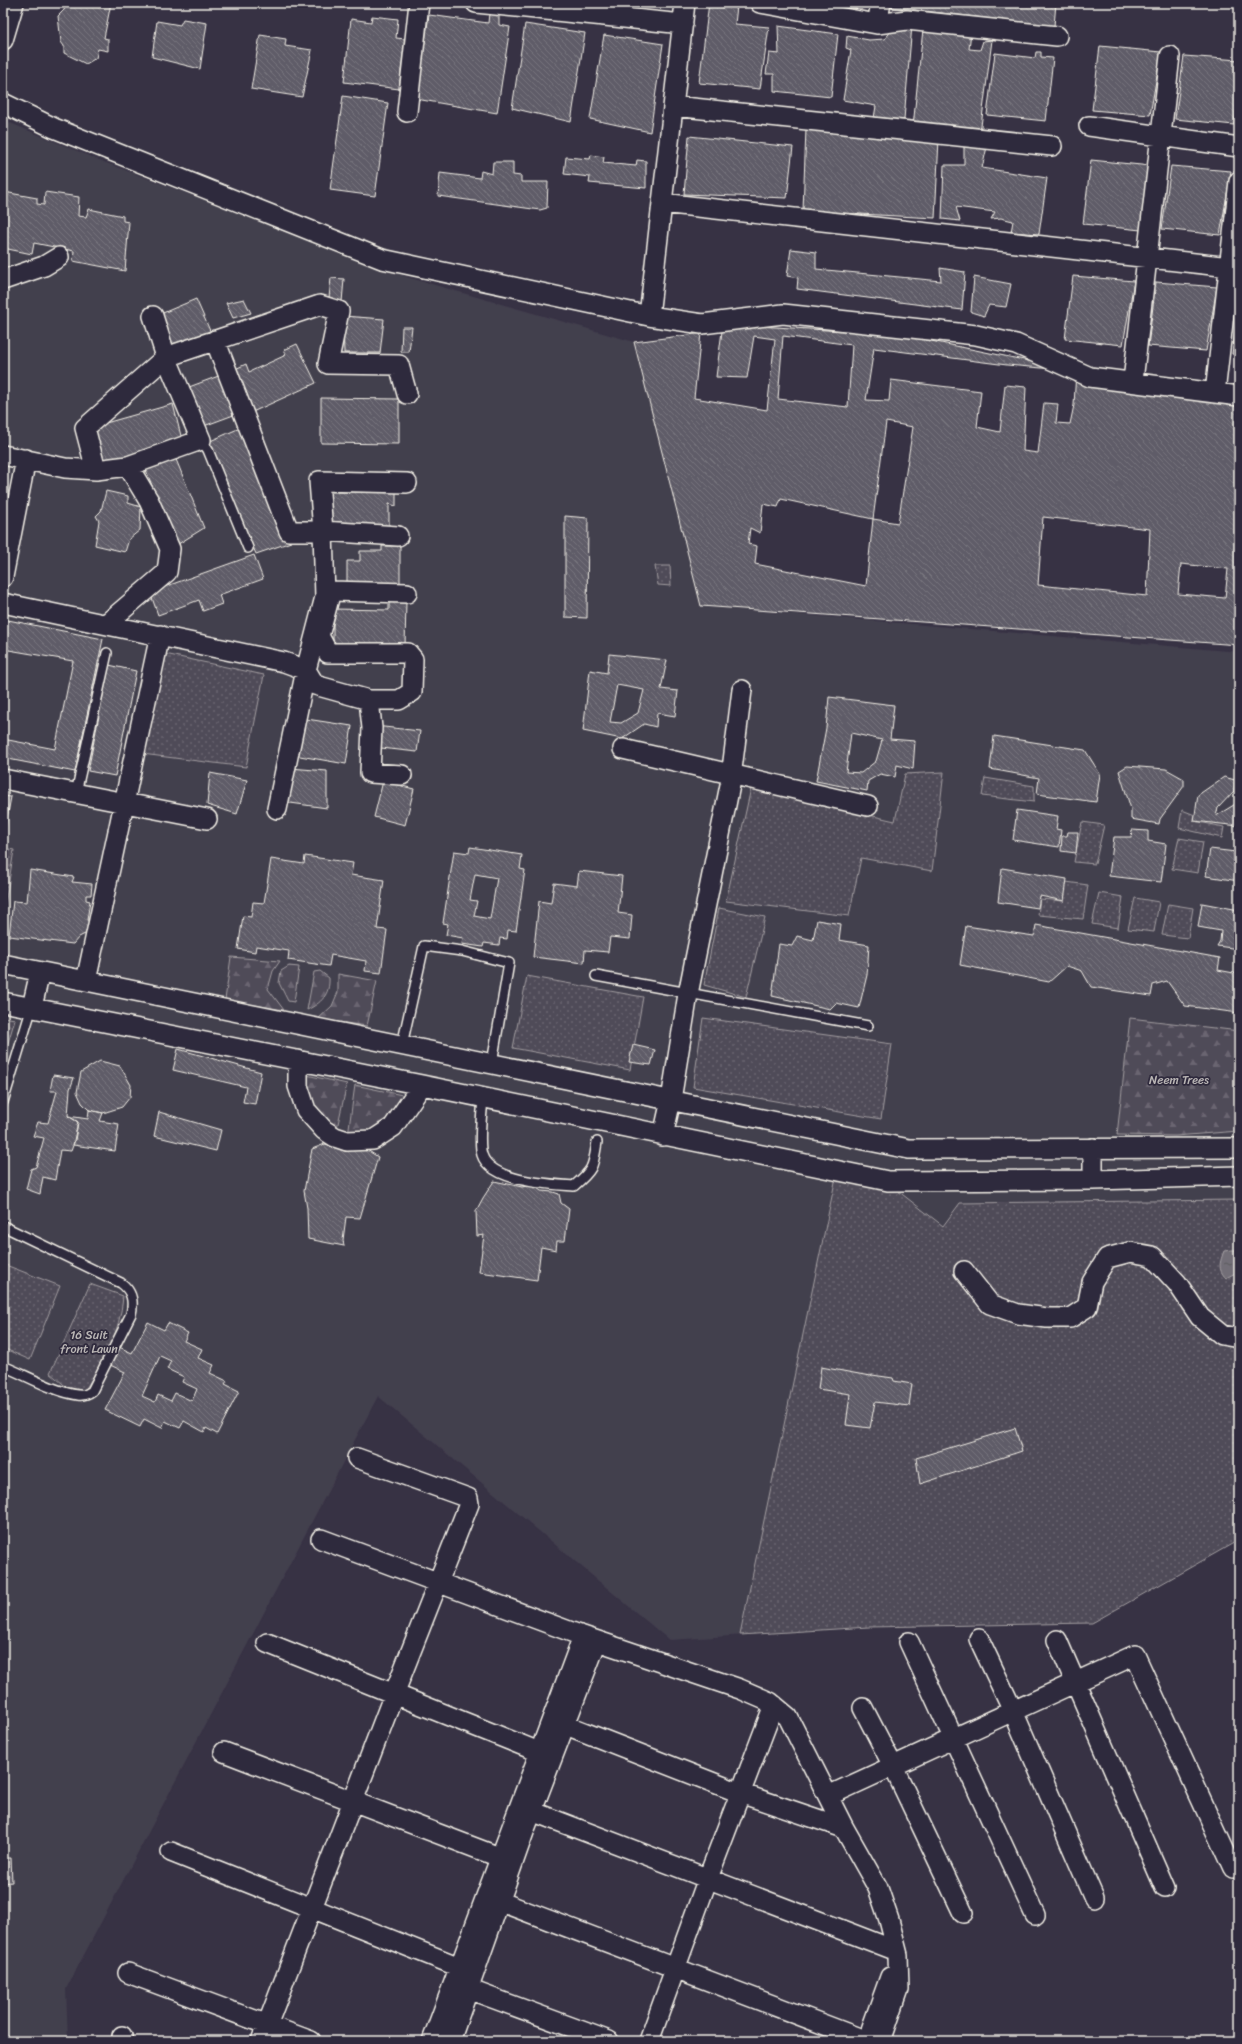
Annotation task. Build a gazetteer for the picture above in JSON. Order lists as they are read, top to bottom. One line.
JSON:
{"parks":["Neem Trees","16 Suit front Lawn"]}
